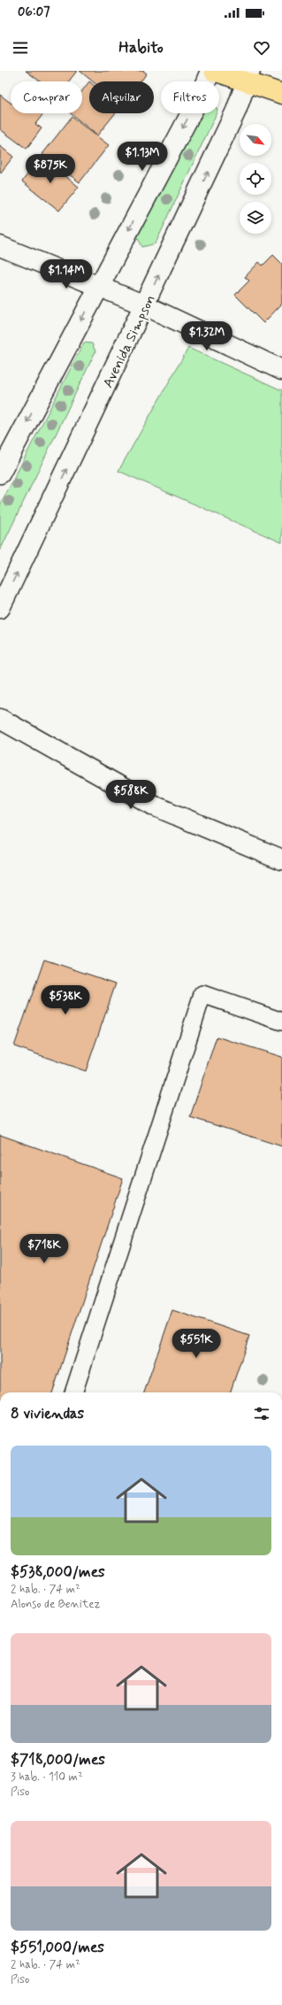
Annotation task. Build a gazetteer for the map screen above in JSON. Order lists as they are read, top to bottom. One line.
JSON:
{"streets":{"main road":["Avenida Simpson"]},"north":"bottom right","page":{"status":"06:07","header":"Habito","chip":["Comprar","Alquilar","Filtros"],"price":["$1.13M","$875K","$1.14M","$1.32M","$588K","$538K","$718K","$551K"],"heading":"8 viviendas","list":[{"name":"$538,000/mes","note":"2 hab. · 74 m² · Alonso de Benitez"},{"name":"$718,000/mes","note":"3 hab. · 110 m² · Piso"},{"name":"$551,000/mes","note":"2 hab. · 74 m² · Piso"}]}}
